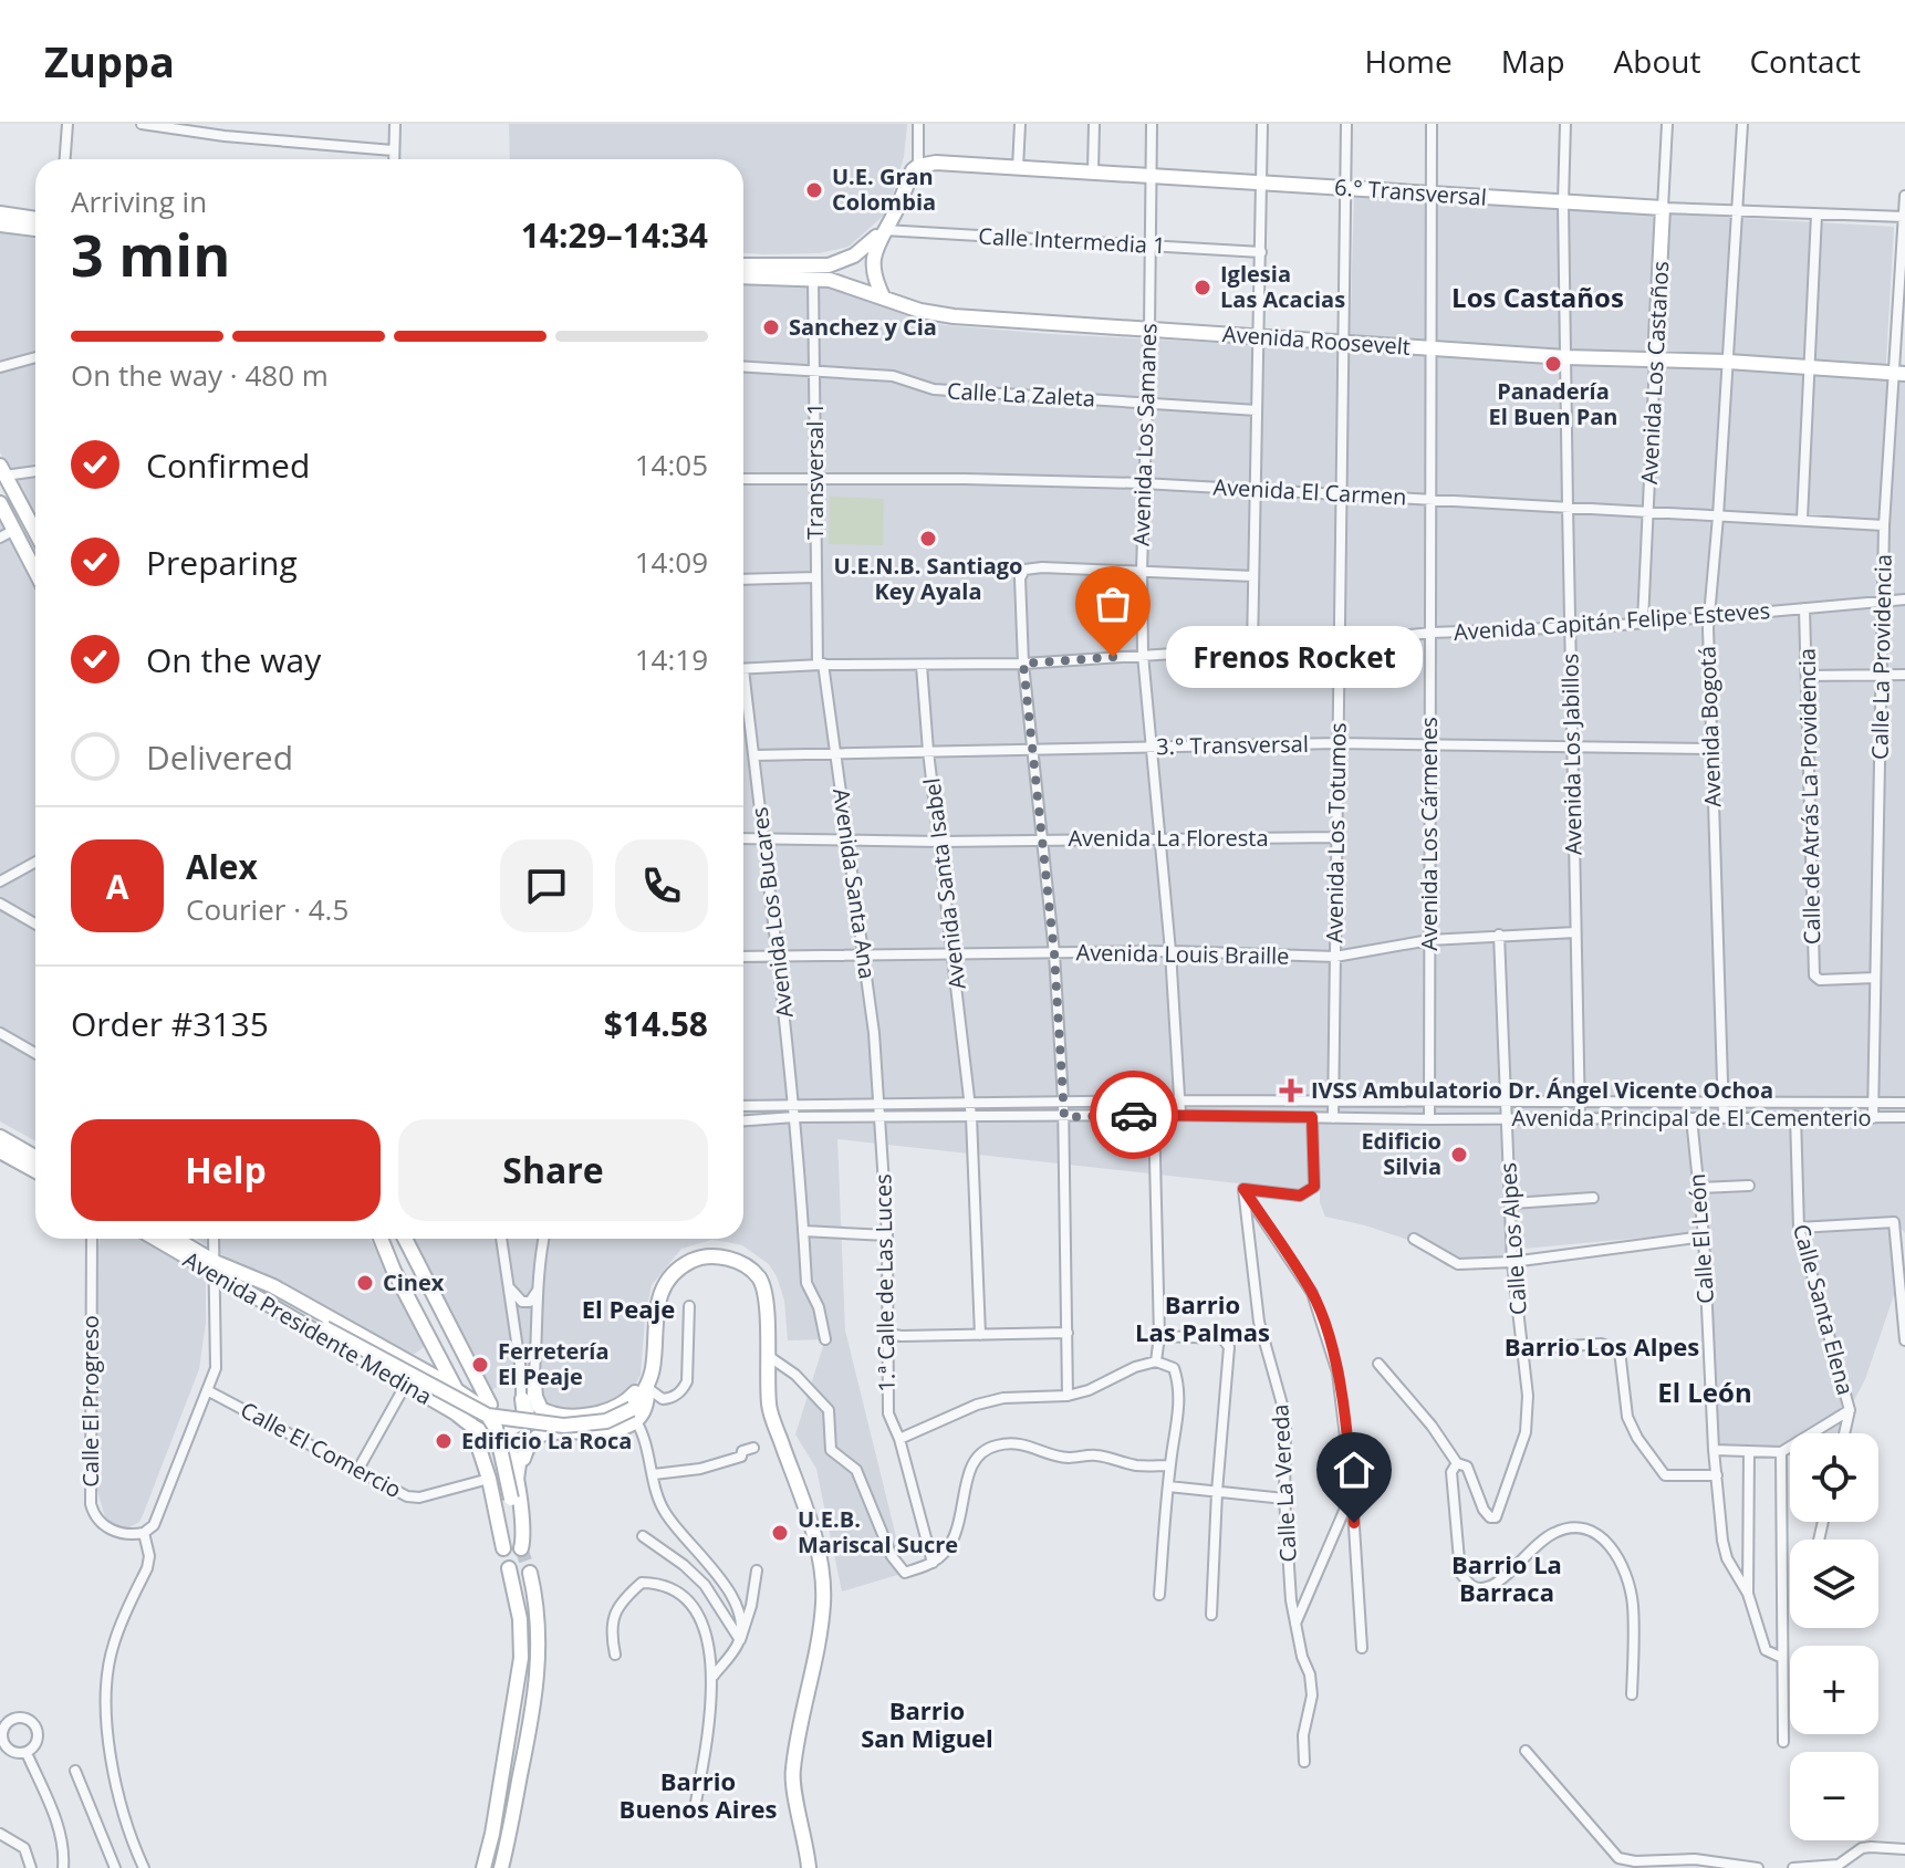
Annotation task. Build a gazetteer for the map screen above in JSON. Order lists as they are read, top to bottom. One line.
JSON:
{"streets":{"street":["6.° Transversal","Calle Intermedia 1","Avenida Roosevelt","Avenida Los Castaños","Calle La Zaleta","Avenida Los Samanes","Transversal 1","Avenida El Carmen","Avenida Capitán Felipe Esteves","Calle La Providencia","Avenida Bogotá","3.° Transversal","Avenida Los Jabillos","Calle de Atrás La Providencia","Avenida Los Totumos","Avenida Los Cármenes","Avenida La Floresta","Avenida Santa Ana","Avenida Santa Isabel","Avenida Los Bucares","Avenida Louis Braille","Avenida Principal de El Cementerio","Calle Los Alpes","Calle El León","1.ª Calle de Las Luces","Calle Santa Elena","Avenida Presidente Medina","Calle El Progreso","Calle El Comercio","Calle La Vereda"]},"crossings":[["6.° Transversal","Avenida Los Castaños"],["6.° Transversal","Avenida Los Samanes"],["6.° Transversal","Calle La Providencia"],["6.° Transversal","Avenida Bogotá"],["6.° Transversal","Avenida Los Jabillos"],["6.° Transversal","Avenida Los Totumos"],["6.° Transversal","Avenida Los Cármenes"],["Calle Intermedia 1","Avenida Los Samanes"],["Avenida Roosevelt","Avenida Los Castaños"],["Avenida Roosevelt","Avenida Los Samanes"],["Avenida Roosevelt","Transversal 1"],["Avenida Roosevelt","Calle La Providencia"],["Avenida Roosevelt","Avenida Bogotá"],["Avenida Roosevelt","Avenida Los Jabillos"],["Avenida Roosevelt","Avenida Los Totumos"],["Avenida Roosevelt","Avenida Los Cármenes"],["Avenida Los Castaños","Avenida El Carmen"],["Avenida Los Castaños","Avenida Capitán Felipe Esteves"],["Calle La Zaleta","Avenida Los Samanes"],["Calle La Zaleta","Transversal 1"],["Avenida Los Samanes","Avenida El Carmen"],["Avenida Los Samanes","Avenida Capitán Felipe Esteves"],["Avenida Los Samanes","3.° Transversal"],["Avenida Los Samanes","Avenida La Floresta"],["Avenida Los Samanes","Avenida Louis Braille"],["Avenida Los Samanes","Avenida Principal de El Cementerio"],["Transversal 1","Avenida El Carmen"],["Transversal 1","Avenida Capitán Felipe Esteves"],["Transversal 1","Avenida Santa Ana"],["Avenida El Carmen","Calle La Providencia"],["Avenida El Carmen","Avenida Bogotá"],["Avenida El Carmen","Avenida Los Jabillos"],["Avenida El Carmen","Avenida Los Totumos"],["Avenida El Carmen","Avenida Los Cármenes"],["Avenida Capitán Felipe Esteves","Calle La Providencia"],["Avenida Capitán Felipe Esteves","Avenida Bogotá"],["Avenida Capitán Felipe Esteves","Avenida Los Jabillos"],["Avenida Capitán Felipe Esteves","Calle de Atrás La Providencia"],["Avenida Capitán Felipe Esteves","Avenida Los Totumos"],["Avenida Capitán Felipe Esteves","Avenida Los Cármenes"],["Avenida Capitán Felipe Esteves","Avenida Santa Ana"],["Avenida Capitán Felipe Esteves","Avenida Santa Isabel"],["Calle La Providencia","Calle de Atrás La Providencia"],["Calle La Providencia","Avenida Principal de El Cementerio"],["Avenida Bogotá","3.° Transversal"],["Avenida Bogotá","Avenida Principal de El Cementerio"],["3.° Transversal","Avenida Los Jabillos"],["3.° Transversal","Avenida Los Totumos"],["3.° Transversal","Avenida Los Cármenes"],["3.° Transversal","Avenida Santa Ana"],["3.° Transversal","Avenida Santa Isabel"],["3.° Transversal","Avenida Los Bucares"],["Avenida Los Jabillos","Avenida Louis Braille"],["Avenida Los Jabillos","Avenida Principal de El Cementerio"],["Avenida Los Totumos","Avenida La Floresta"],["Avenida Los Totumos","Avenida Louis Braille"],["Avenida Los Totumos","Avenida Principal de El Cementerio"],["Avenida Los Cármenes","Avenida Louis Braille"],["Avenida Los Cármenes","Avenida Principal de El Cementerio"],["Avenida La Floresta","Avenida Santa Ana"],["Avenida La Floresta","Avenida Santa Isabel"],["Avenida La Floresta","Avenida Los Bucares"],["Avenida Santa Ana","Avenida Louis Braille"],["Avenida Santa Ana","1.ª Calle de Las Luces"],["Avenida Santa Isabel","Avenida Louis Braille"],["Avenida Santa Isabel","Avenida Principal de El Cementerio"],["Avenida Los Bucares","Avenida Louis Braille"],["Avenida Los Bucares","Avenida Principal de El Cementerio"],["Avenida Louis Braille","Calle Los Alpes"],["Avenida Principal de El Cementerio","Calle Los Alpes"],["Avenida Principal de El Cementerio","Calle El León"],["Avenida Principal de El Cementerio","1.ª Calle de Las Luces"],["Avenida Principal de El Cementerio","Calle Santa Elena"]],"districts":["Los Castaños","Barrio Las Palmas","El Peaje","Barrio Los Alpes","El León","Barrio La Barraca","Barrio San Miguel","Barrio Buenos Aires"],"places":{"other":["U.E. Gran Colombia","Iglesia Las Acacias","Sanchez y Cia","Panadería El Buen Pan","U.E.N.B. Santiago Key Ayala","Frenos Rocket","Edificio Silvia","Cinex","Ferretería El Peaje","Edificio La Roca","U.E.B. Mariscal Sucre"],"health":["IVSS Ambulatorio Dr. Ángel Vicente Ochoa"]},"page":{"header":"Zuppa","nav":["Home","Map","About","Contact"],"heading":["3 min","Arriving in","14:29–14:34"],"panel":["Alex","Courier · 4.5","Order #3135","$14.58"],"bar":"On the way · 480 m","list":[["Confirmed","14:05"],["Preparing","14:09"],["On the way","14:19"],"Delivered"],"bubble":"Frenos Rocket","round":"A","buttons":["Help","Share"],"map_buttons":["+","−"]}}
